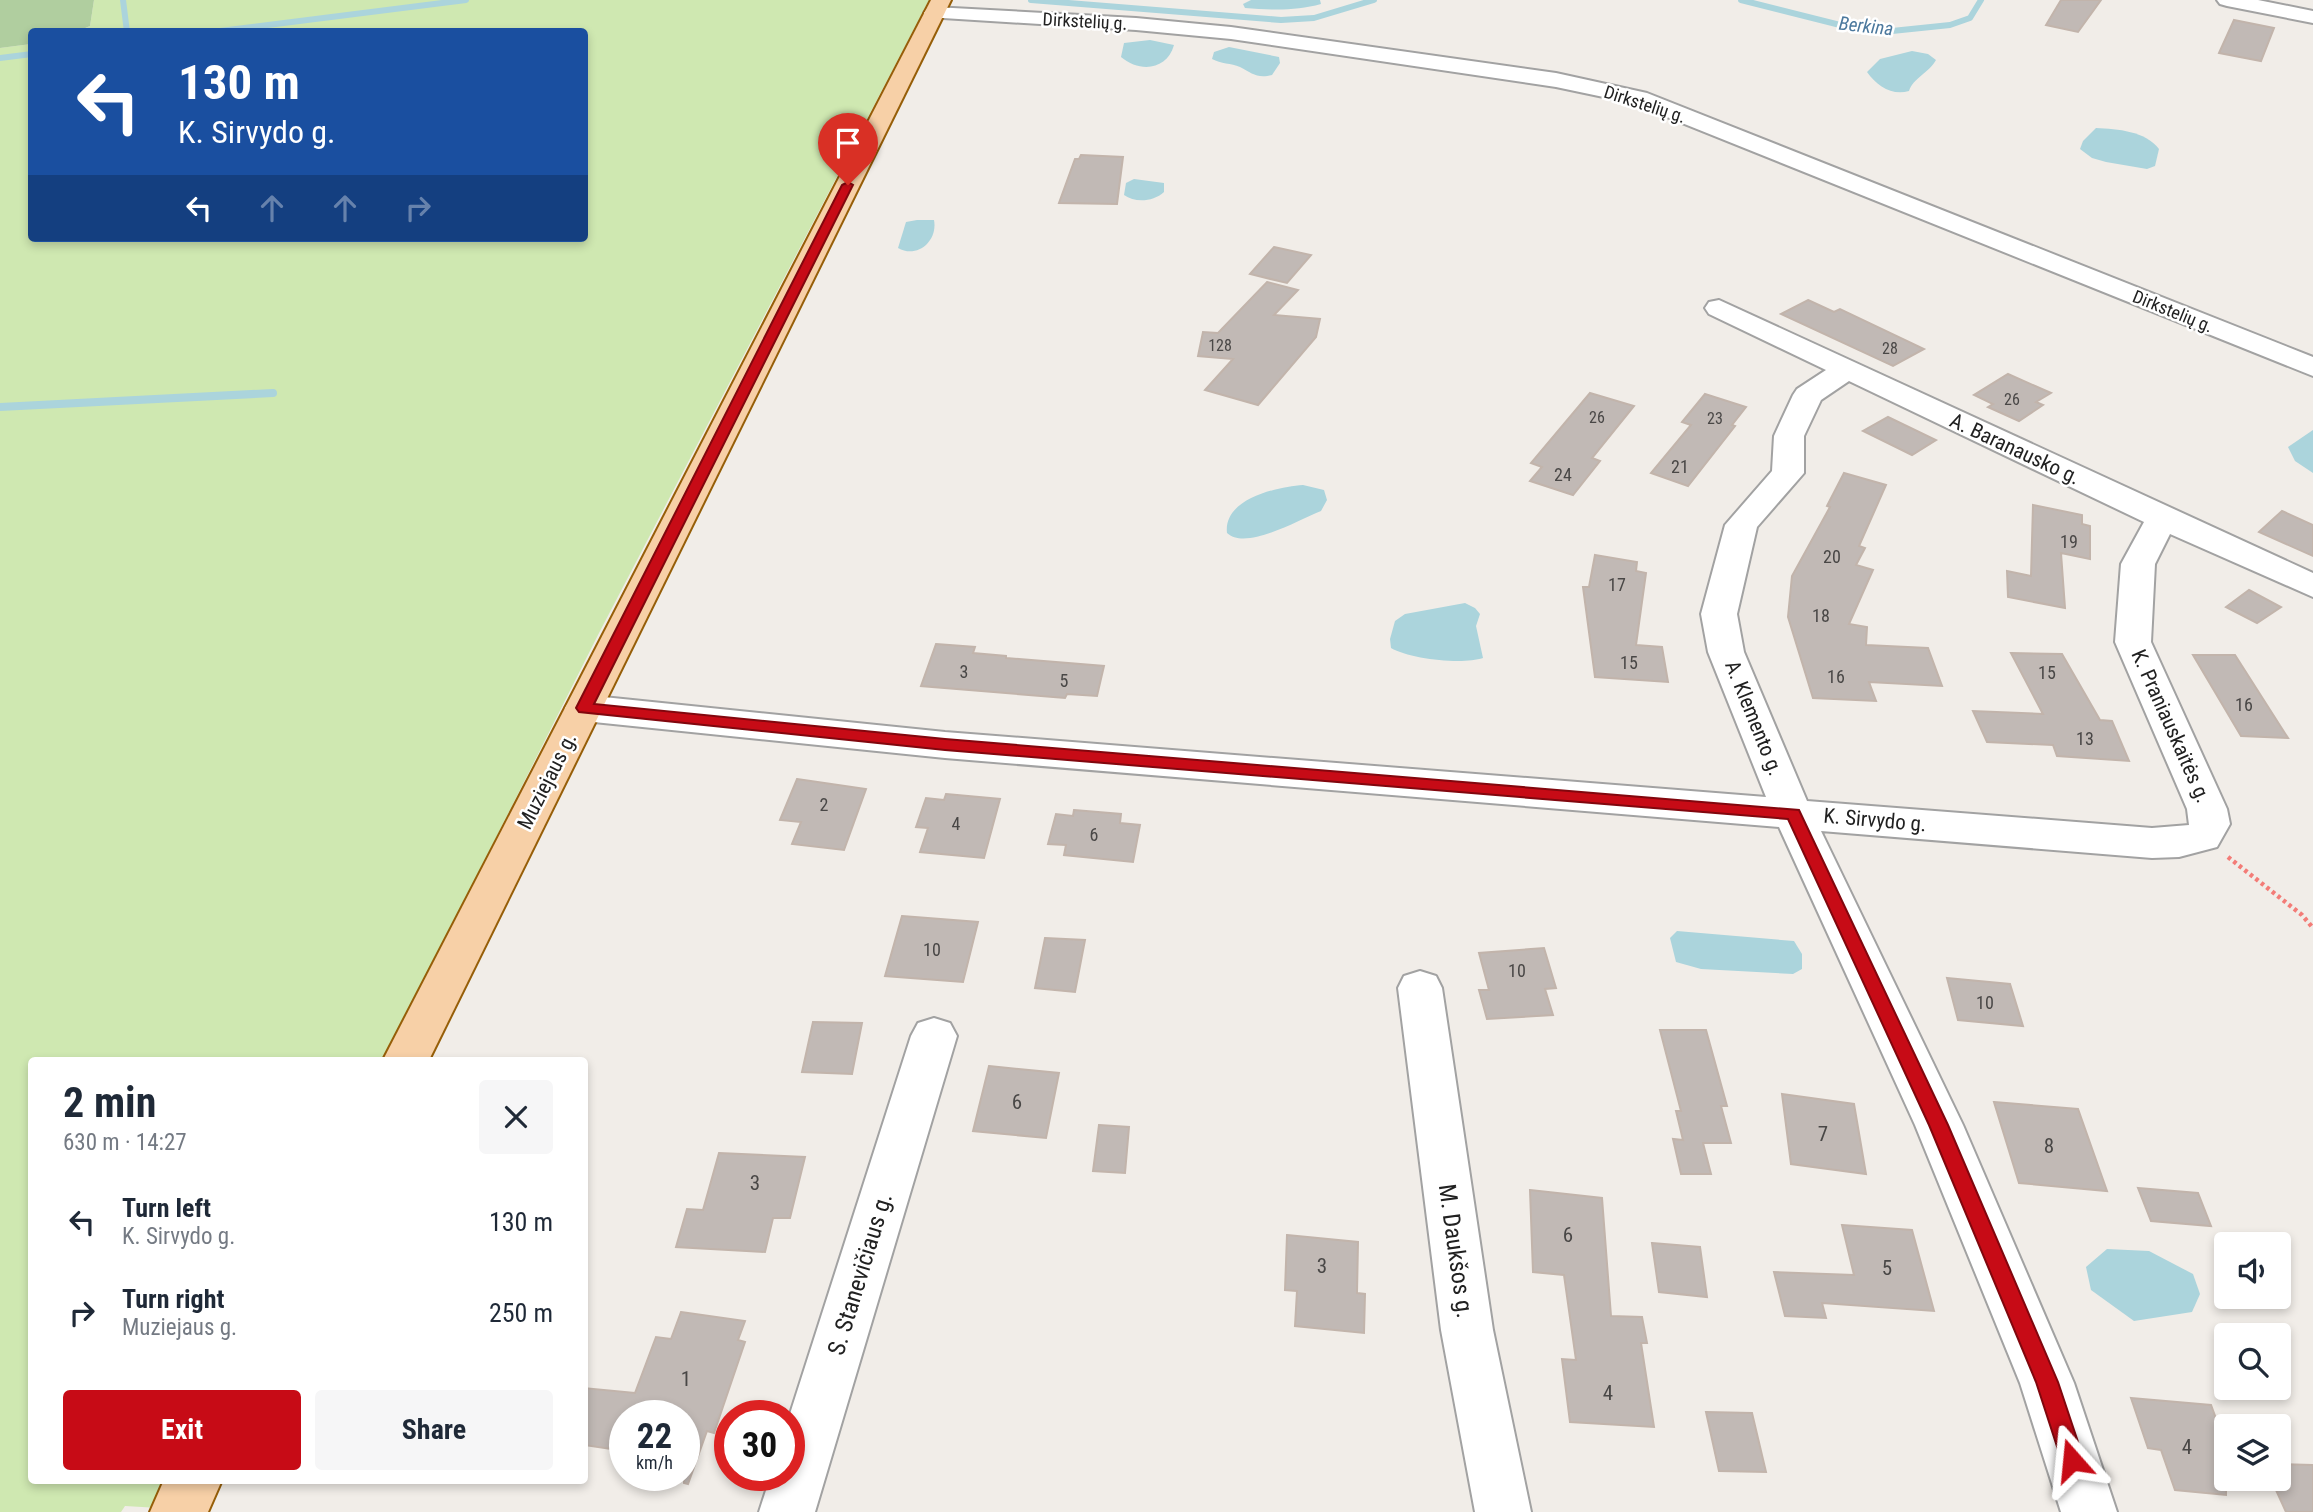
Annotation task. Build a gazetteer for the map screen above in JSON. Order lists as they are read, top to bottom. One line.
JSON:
{"streets":{"main road":["Muziejaus g."],"street":["Dirkstelių g.","A. Baranausko g.","A. Klemento g.","K. Praniauskaitės g.","K. Sirvydo g.","M. Daukšos g.","S. Stanevičiaus g."]},"crossings":[["Dirkstelių g.","Muziejaus g."],["A. Baranausko g.","A. Klemento g."],["A. Baranausko g.","K. Praniauskaitės g."],["A. Klemento g.","K. Sirvydo g."],["K. Praniauskaitės g.","K. Sirvydo g."],["Muziejaus g.","K. Sirvydo g."]],"water":["Berkina"],"house_numbers":["128","28","26","26","23","21","24","19","20","17","18","15","3","15","16","5","16","13","2","4","6","10","10","10","6","7","8","3","6","3","5","1","4","4"],"page":{"turn":["130 m","K. Sirvydo g."],"heading":["2 min","630 m · 14:27"],"list":[{"name":"Turn left","note":"K. Sirvydo g.","value":"130 m"},{"name":"Turn right","note":"Muziejaus g.","value":"250 m"}],"buttons":["Exit","Share"],"speed":"22 km/h","limit":"30"}}
